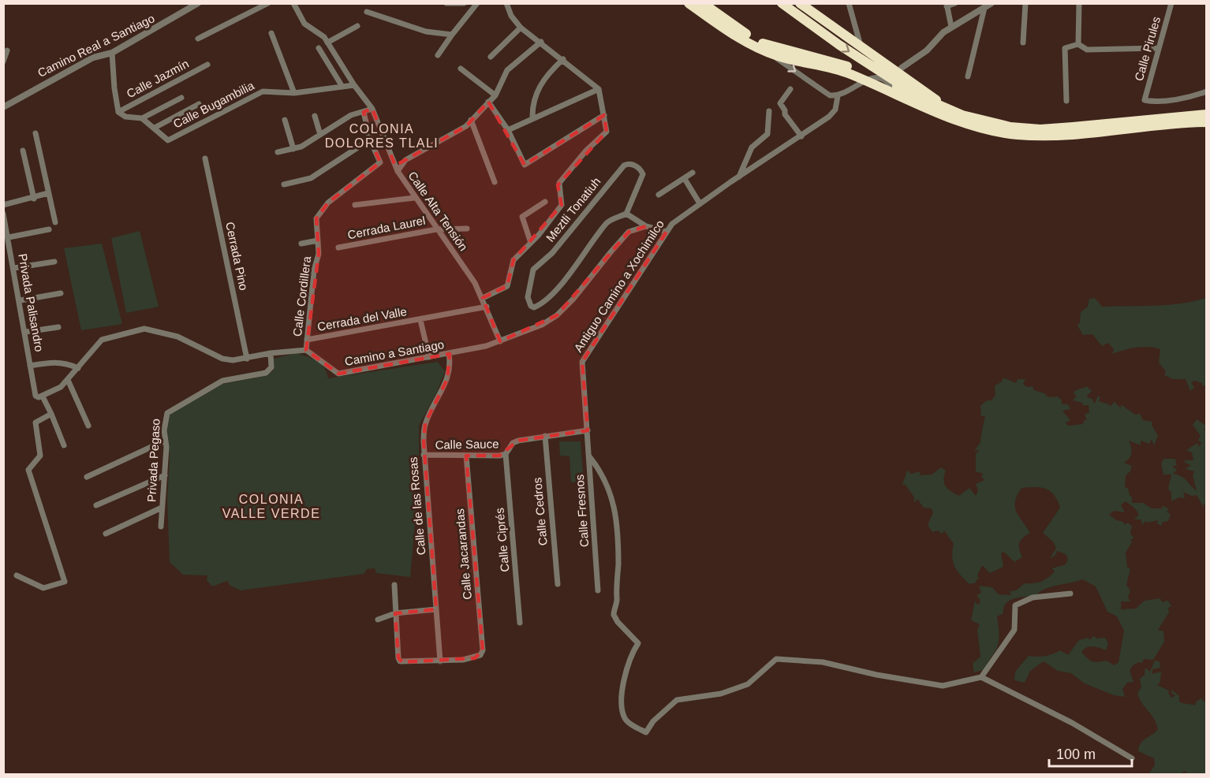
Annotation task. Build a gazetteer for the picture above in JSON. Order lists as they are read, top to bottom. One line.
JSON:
{"streets":{"street":["Camino Real a Santiago","Calle Pirules","Calle Jazmín","Calle Bugambilia","Meztli Tonatiuh","Calle Alta Tensión","Cerrada Laurel","Cerrada Pino","Antiguo Camino a Xochimilco","Calle Cordillera","Privada Palisandro","Cerrada del Valle","Camino a Santiago","Calle Sauce","Privada Pegaso","Calle de las Rosas","Calle Fresnos","Calle Cedros","Calle Ciprés","Calle Jacarandas"]},"crossings":[["Calle Bugambilia","Calle Alta Tensión"],["Calle Alta Tensión","Cerrada Laurel"],["Calle Alta Tensión","Cerrada del Valle"],["Calle Alta Tensión","Camino a Santiago"],["Antiguo Camino a Xochimilco","Calle Sauce"],["Antiguo Camino a Xochimilco","Calle Fresnos"],["Calle Cordillera","Cerrada del Valle"],["Calle Cordillera","Camino a Santiago"],["Cerrada del Valle","Camino a Santiago"],["Camino a Santiago","Calle de las Rosas"],["Calle Sauce","Calle de las Rosas"],["Calle Sauce","Calle Fresnos"],["Calle Sauce","Calle Cedros"],["Calle Sauce","Calle Ciprés"],["Calle Sauce","Calle Jacarandas"],["Calle de las Rosas","Calle Jacarandas"]],"districts":["COLONIA DOLORES TLALI","COLONIA VALLE VERDE"],"scale_bar":"100 m"}
